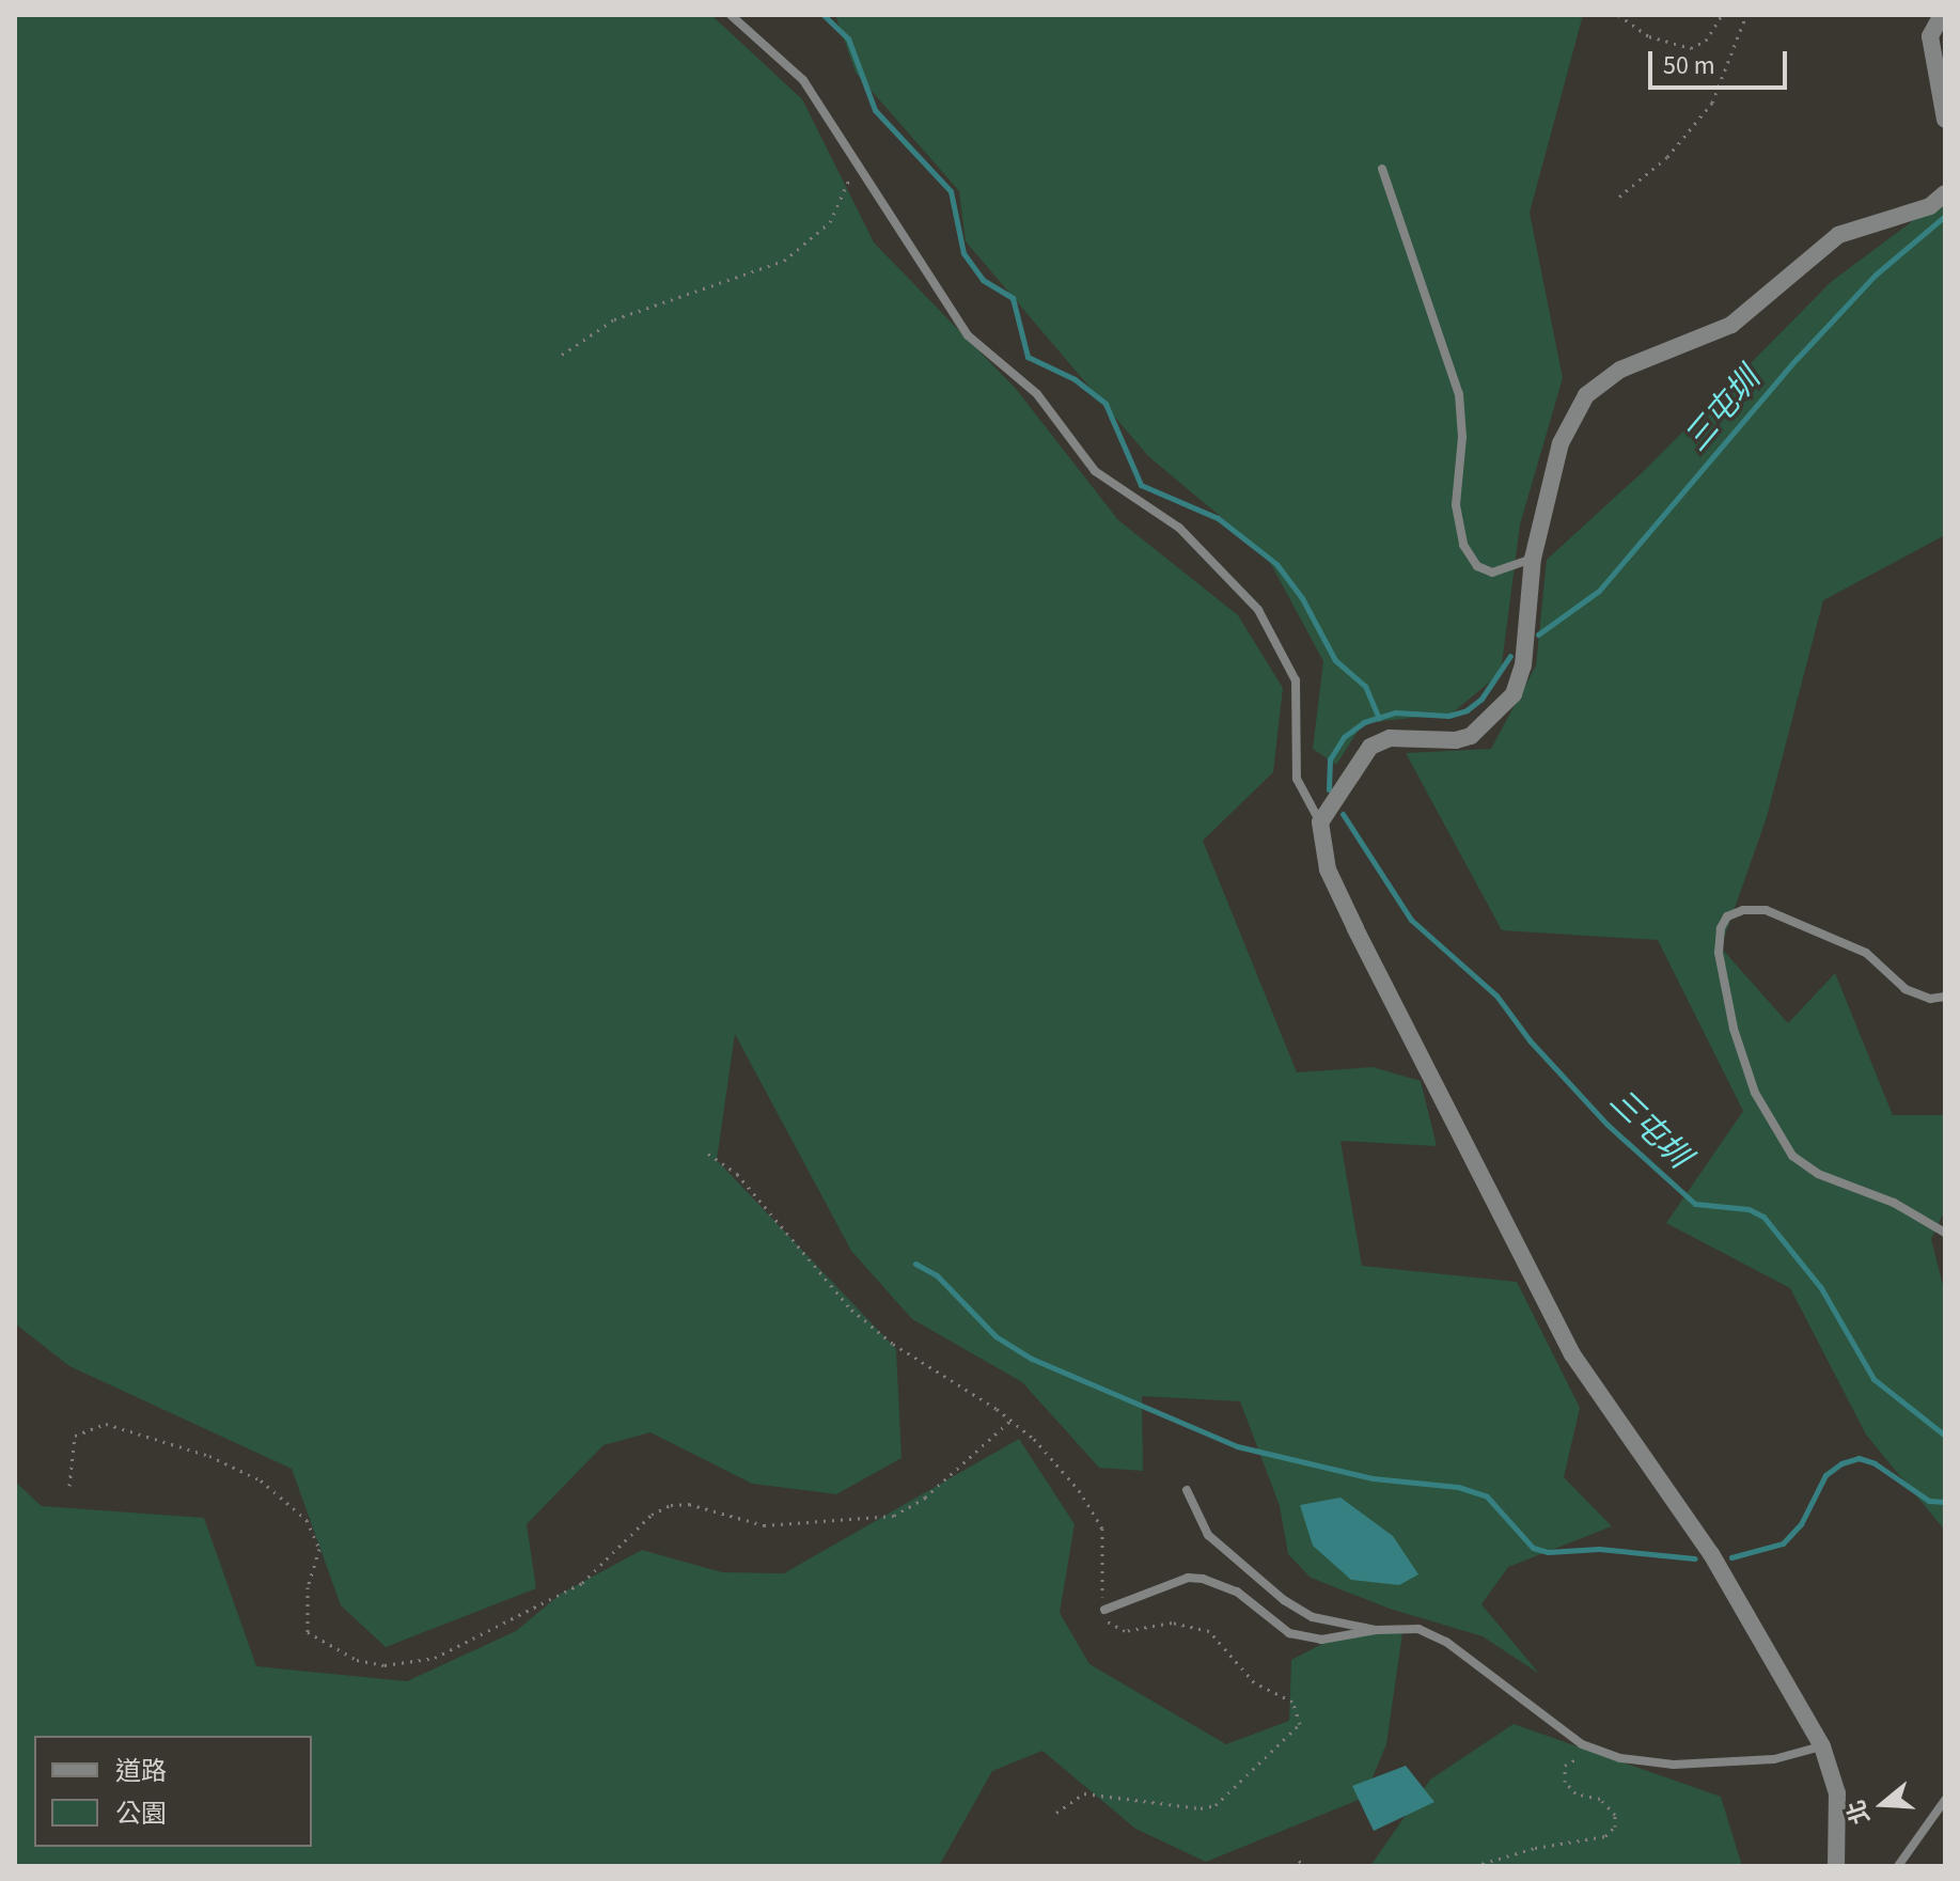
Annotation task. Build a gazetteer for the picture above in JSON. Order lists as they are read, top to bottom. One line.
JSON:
{"water":["三屯圳"],"legend":["道路","公園"],"scale_bar":"50 m","north":"left"}
